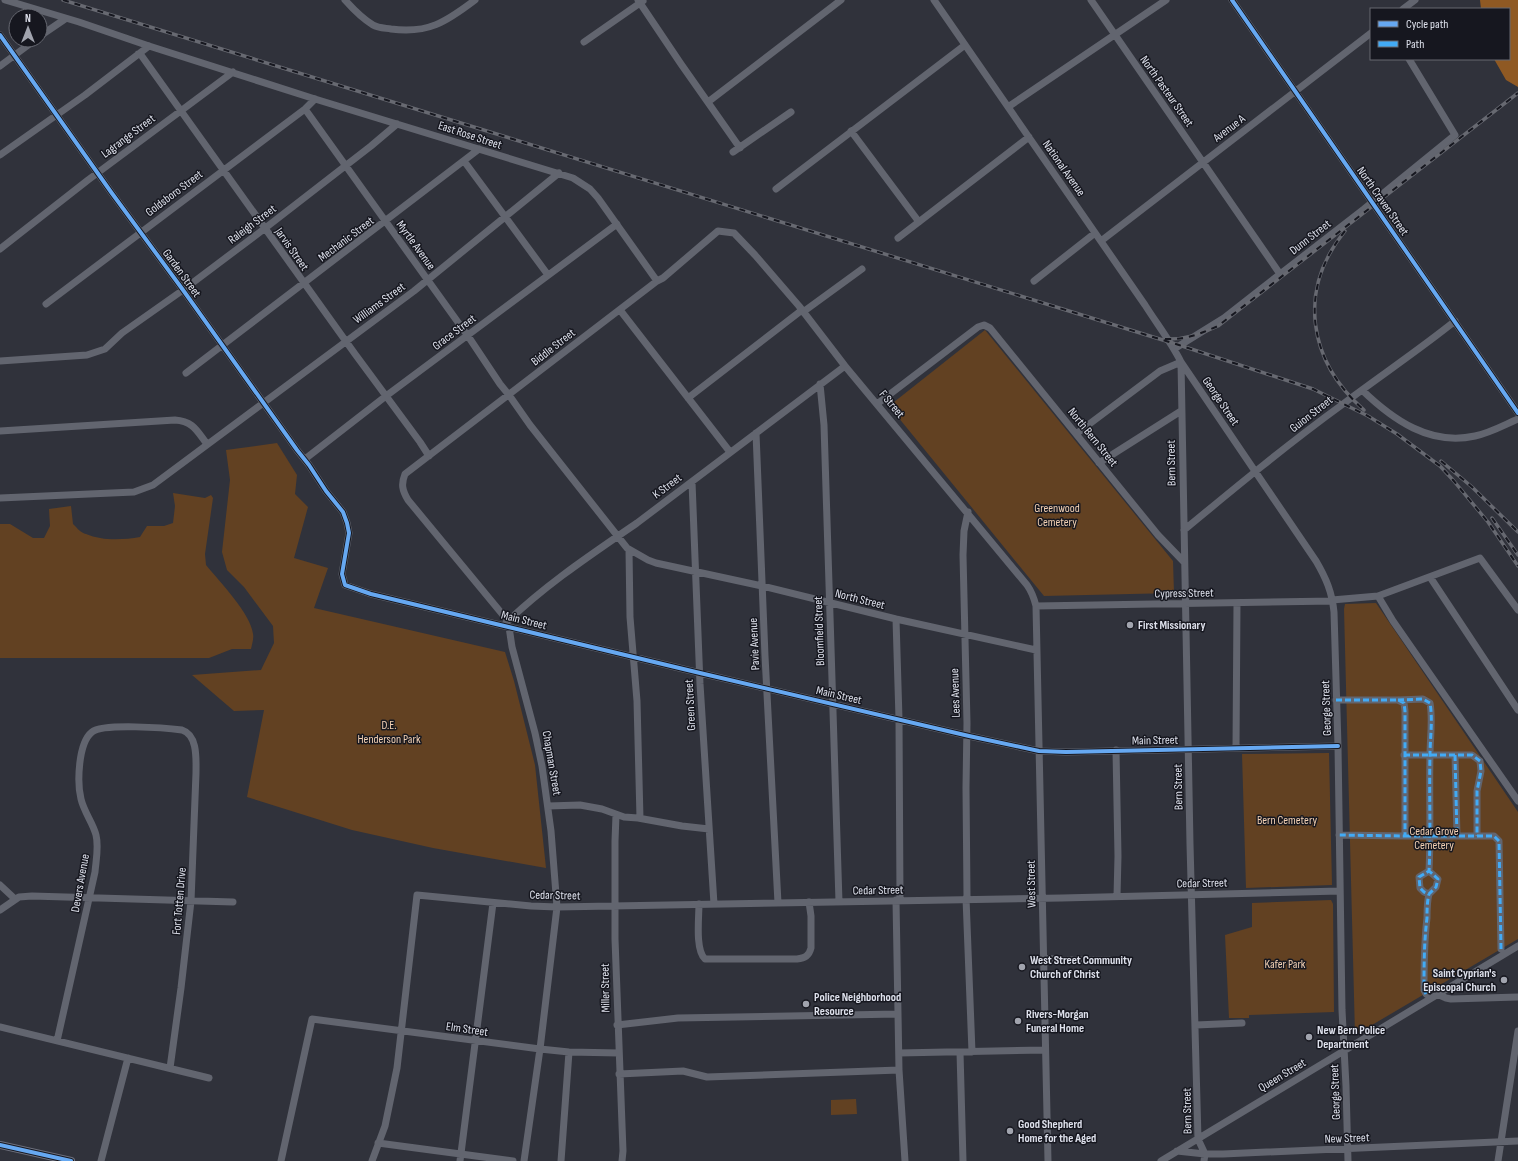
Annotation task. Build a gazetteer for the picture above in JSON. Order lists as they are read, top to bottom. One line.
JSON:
{"streets":{"street":["North Pasteur Street","Avenue A","East Rose Street","Lagrange Street","National Avenue","Goldsboro Street","North Craven Street","Raleigh Street","Dunn Street","Mechanic Street","Myrtle Avenue","Jarvis Street","Garden Street","Williams Street","Grace Street","Biddle Street","George Street","F Street","Guion Street","North Bern Street","Bern Street","K Street","Cypress Street","North Street","Main Street","Bloomfield Street","Pavie Avenue","Lees Avenue","Green Street","Chapman Street","Devers Avenue","Cedar Street","West Street","Fort Totten Drive","Miller Street","Elm Street","Queen Street","New Street"]},"crossings":[["North Pasteur Street","Avenue A"],["North Pasteur Street","Dunn Street"],["Avenue A","National Avenue"],["Avenue A","North Craven Street"],["East Rose Street","Lagrange Street"],["East Rose Street","Goldsboro Street"],["East Rose Street","Raleigh Street"],["East Rose Street","Mechanic Street"],["East Rose Street","Williams Street"],["East Rose Street","Grace Street"],["East Rose Street","Biddle Street"],["Lagrange Street","Jarvis Street"],["Lagrange Street","Garden Street"],["National Avenue","Dunn Street"],["National Avenue","George Street"],["Goldsboro Street","Myrtle Avenue"],["Goldsboro Street","Jarvis Street"],["Goldsboro Street","Garden Street"],["North Craven Street","Dunn Street"],["North Craven Street","Guion Street"],["Raleigh Street","Myrtle Avenue"],["Raleigh Street","Jarvis Street"],["Raleigh Street","Garden Street"],["Dunn Street","George Street"],["Mechanic Street","Myrtle Avenue"],["Mechanic Street","Jarvis Street"],["Mechanic Street","Garden Street"],["Myrtle Avenue","Williams Street"],["Myrtle Avenue","Grace Street"],["Myrtle Avenue","Biddle Street"],["Myrtle Avenue","K Street"],["Myrtle Avenue","North Street"],["Jarvis Street","Williams Street"],["Jarvis Street","Grace Street"],["Jarvis Street","Biddle Street"],["Garden Street","Williams Street"],["Garden Street","Grace Street"],["Garden Street","Main Street"],["Biddle Street","F Street"],["Biddle Street","K Street"],["Biddle Street","Main Street"],["Biddle Street","Chapman Street"],["George Street","Guion Street"],["George Street","Bern Street"],["George Street","Cypress Street"],["George Street","Main Street"],["George Street","Cedar Street"],["George Street","Queen Street"],["George Street","New Street"],["F Street","North Bern Street"],["F Street","K Street"],["F Street","Cypress Street"],["F Street","Lees Avenue"],["F Street","West Street"],["Guion Street","Bern Street"],["North Bern Street","Bern Street"],["Bern Street","Cypress Street"],["Bern Street","Main Street"],["Bern Street","Cedar Street"],["Bern Street","Queen Street"],["Bern Street","New Street"],["K Street","North Street"],["K Street","Main Street"],["K Street","Bloomfield Street"],["K Street","Pavie Avenue"],["K Street","Green Street"],["K Street","Chapman Street"],["Cypress Street","West Street"],["North Street","Bloomfield Street"],["North Street","Pavie Avenue"],["North Street","Lees Avenue"],["North Street","Green Street"],["North Street","West Street"],["Main Street","Bloomfield Street"],["Main Street","Pavie Avenue"],["Main Street","Lees Avenue"],["Main Street","Green Street"],["Main Street","Chapman Street"],["Main Street","West Street"],["Bloomfield Street","Cedar Street"],["Pavie Avenue","Cedar Street"],["Lees Avenue","Cedar Street"],["Green Street","Cedar Street"],["Chapman Street","Cedar Street"],["Chapman Street","Elm Street"],["Devers Avenue","Fort Totten Drive"],["Cedar Street","West Street"],["Cedar Street","Miller Street"],["Cedar Street","Elm Street"],["Miller Street","Elm Street"],["Queen Street","New Street"]],"parks":["Greenwood Cemetery","D.E. Henderson Park","Bern Cemetery","Cedar Grove Cemetery","Kafer Park"],"places":["First Missionary","West Street Community Church of Christ","Saint Cyprian's Episcopal Church","Police Neighborhood Resource","Rivers-Morgan Funeral Home","New Bern Police Department","Good Shepherd Home for the Aged"],"legend":["Cycle path","Path"],"north":"top"}
